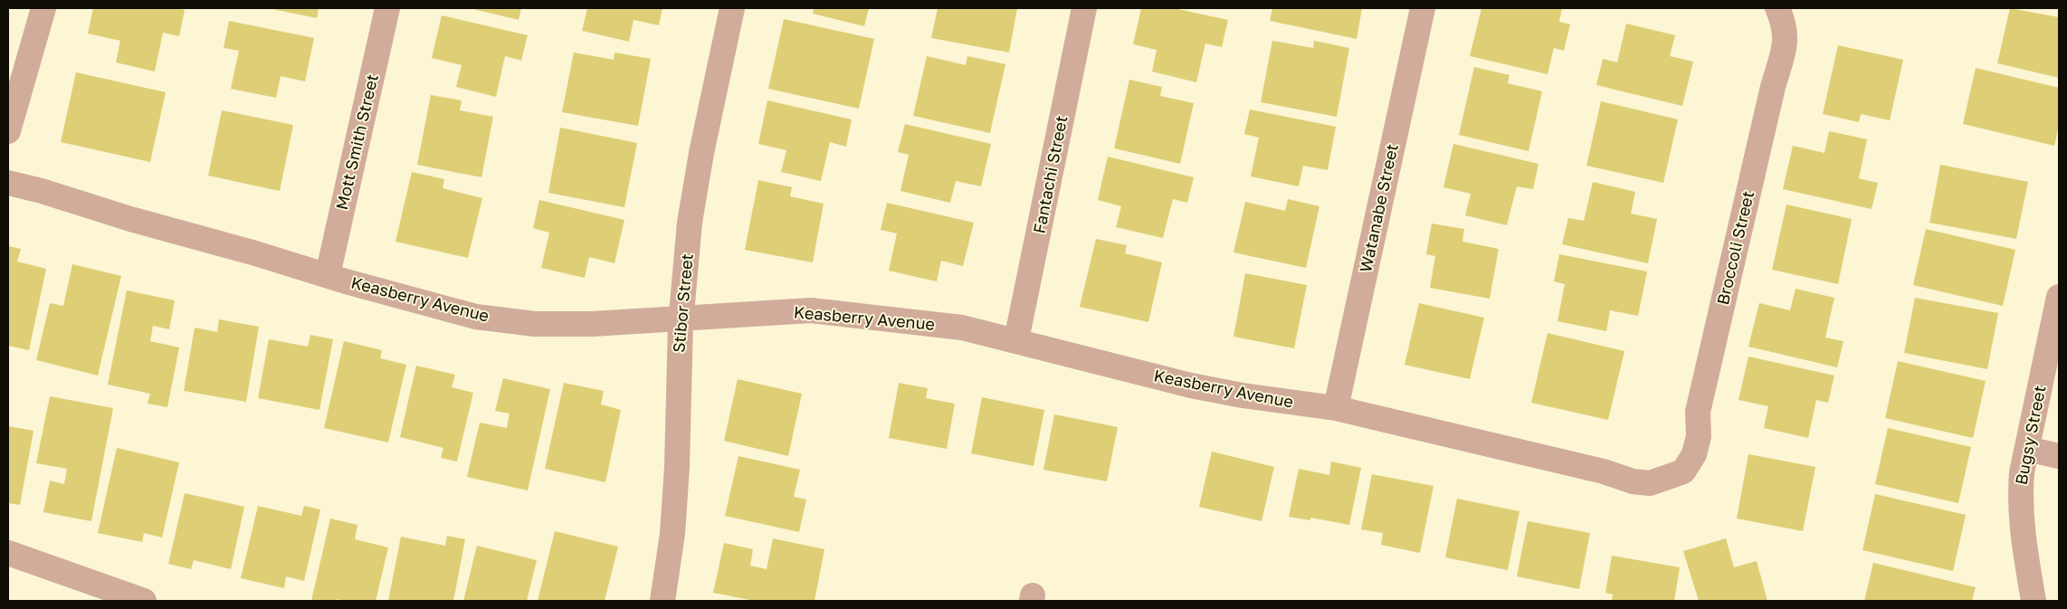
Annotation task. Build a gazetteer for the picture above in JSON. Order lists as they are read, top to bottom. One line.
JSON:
{"streets":{"street":["Mott Smith Street","Fantachi Street","Watanabe Street","Broccoli Street","Keasberry Avenue","Stibor Street","Bugsy Street"]},"crossings":[["Mott Smith Street","Keasberry Avenue"],["Fantachi Street","Keasberry Avenue"],["Watanabe Street","Keasberry Avenue"],["Broccoli Street","Keasberry Avenue"],["Keasberry Avenue","Stibor Street"]]}
